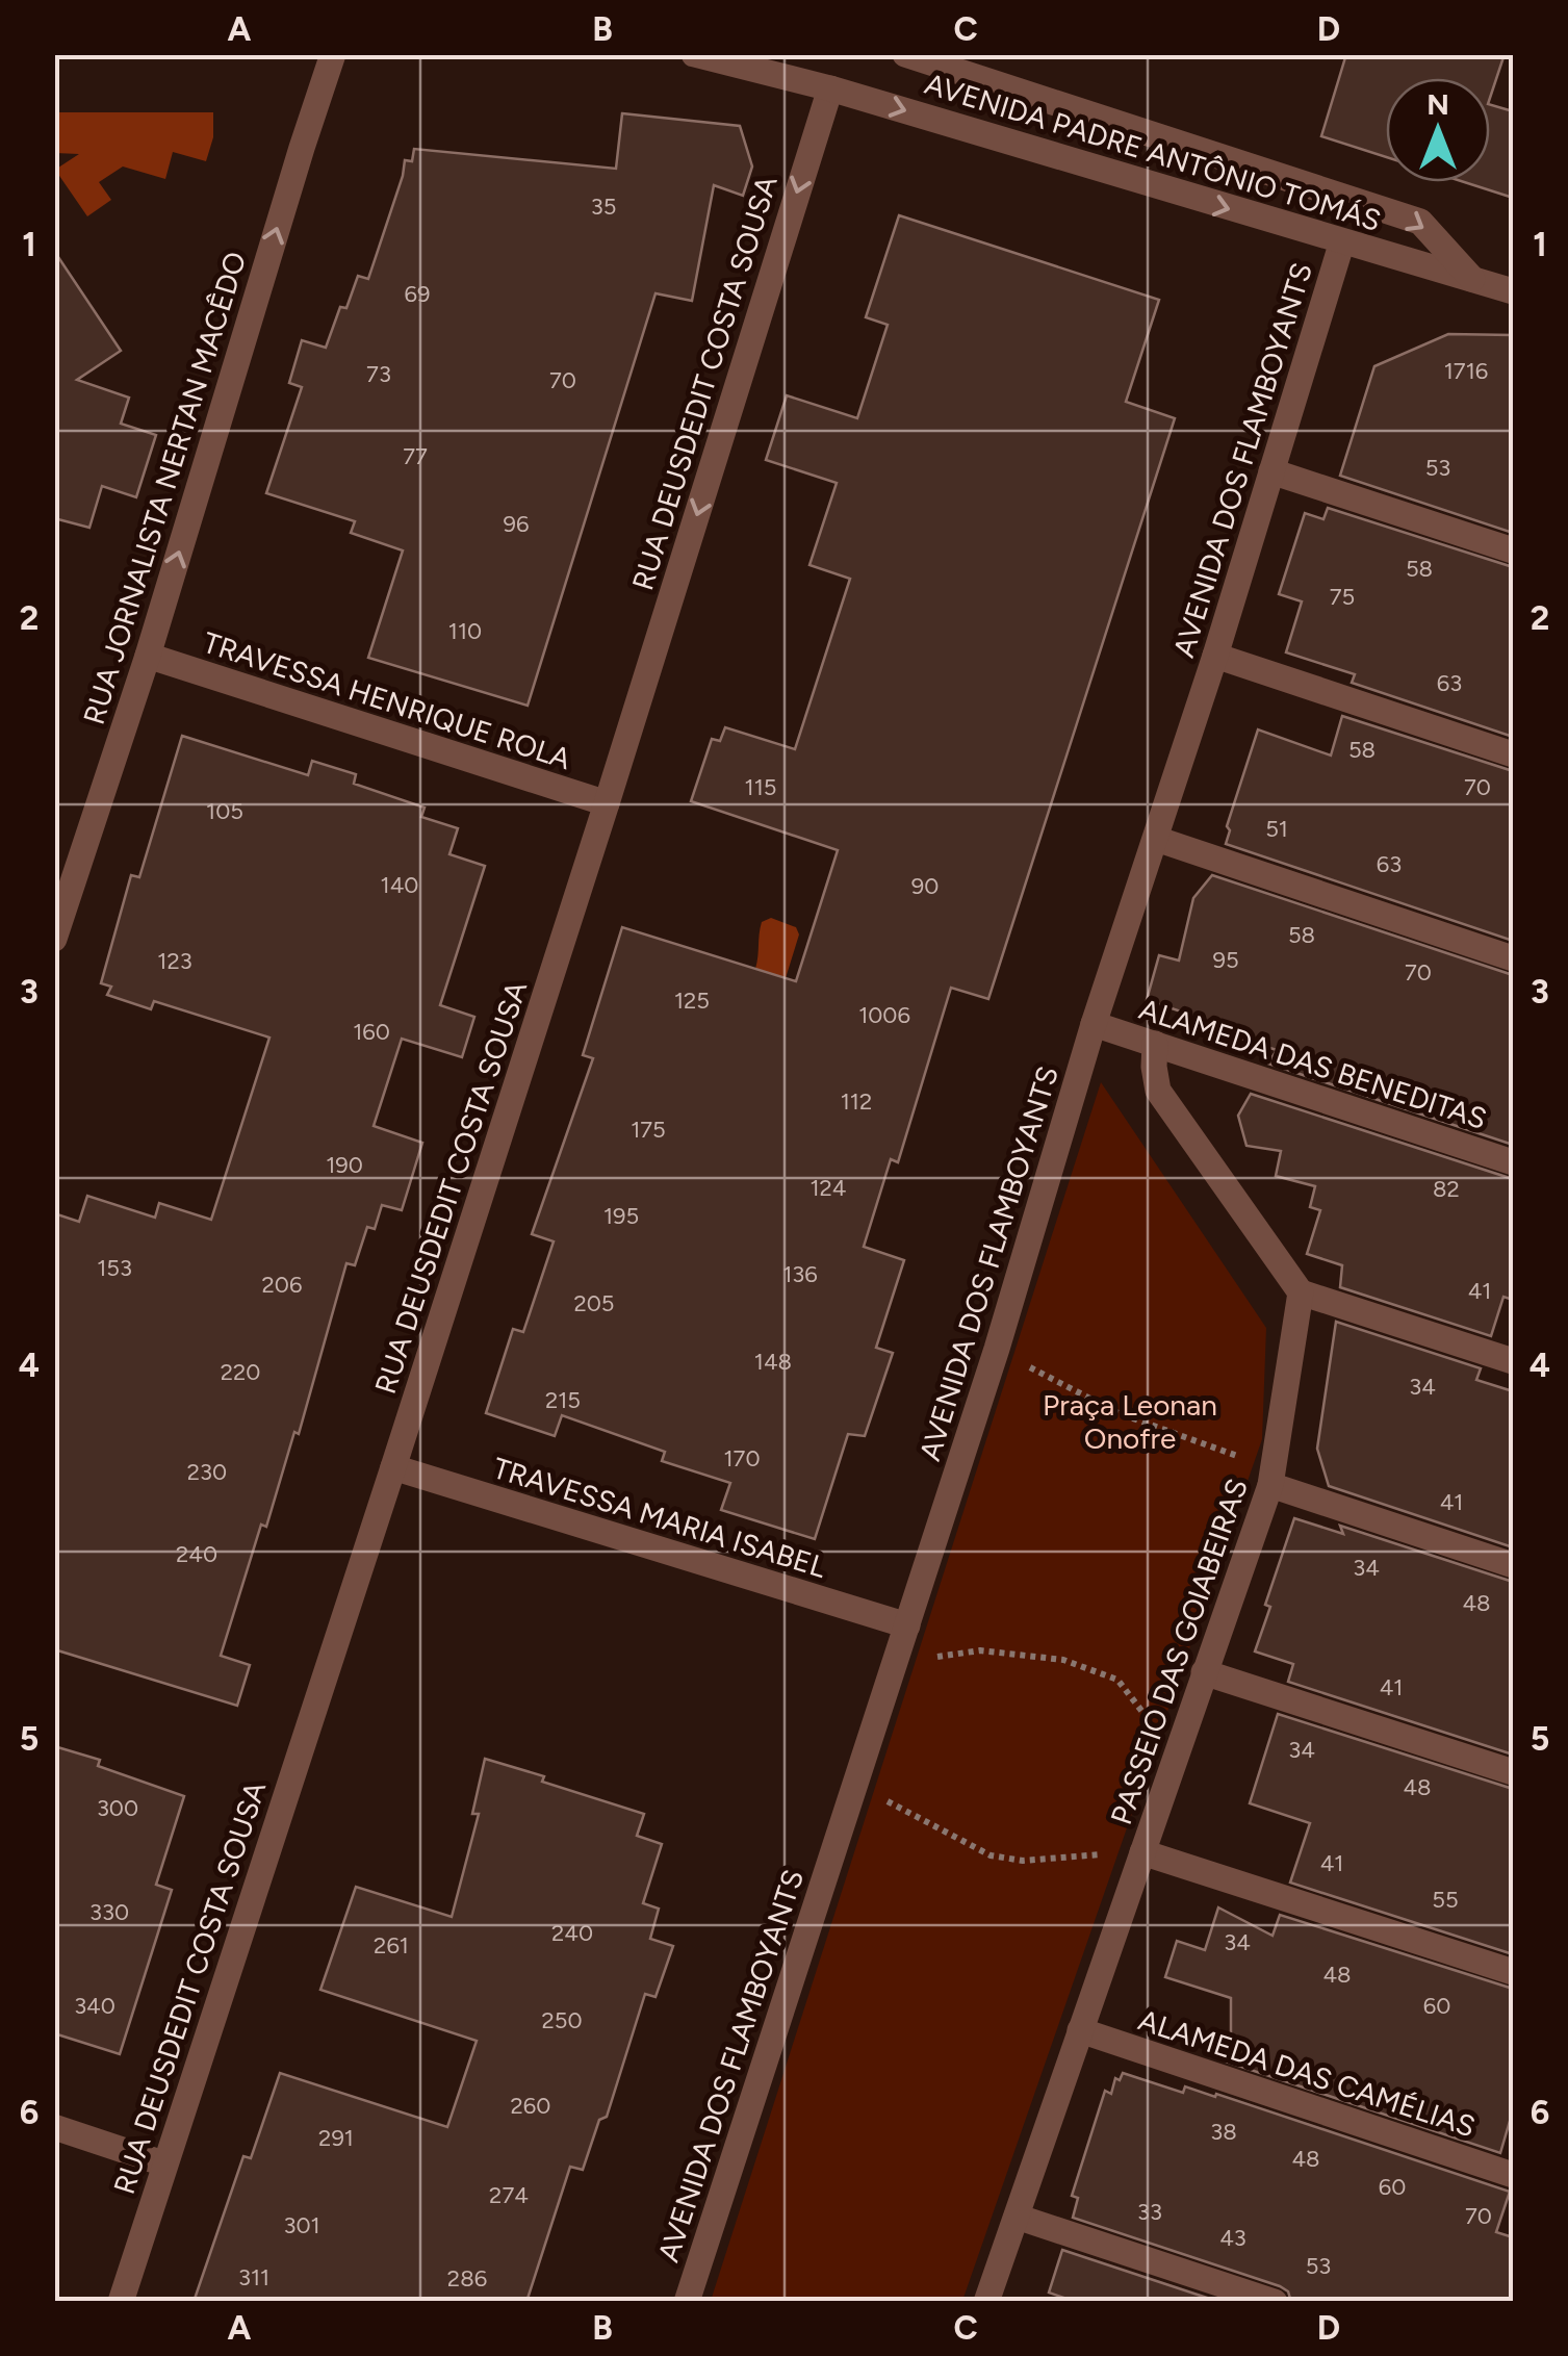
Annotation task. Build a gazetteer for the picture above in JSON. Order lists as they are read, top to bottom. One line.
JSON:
{"streets":{"street":["AVENIDA PADRE ANTÔNIO TOMÁS","RUA DEUSDEDIT COSTA SOUSA","AVENIDA DOS FLAMBOYANTS","RUA JORNALISTA NERTAN MACÊDO","TRAVESSA HENRIQUE ROLA","ALAMEDA DAS BENEDITAS","TRAVESSA MARIA ISABEL","PASSEIO DAS GOIABEIRAS","ALAMEDA DAS CAMÉLIAS"]},"crossings":[["AVENIDA PADRE ANTÔNIO TOMÁS","RUA DEUSDEDIT COSTA SOUSA"],["AVENIDA PADRE ANTÔNIO TOMÁS","AVENIDA DOS FLAMBOYANTS"],["RUA DEUSDEDIT COSTA SOUSA","TRAVESSA HENRIQUE ROLA"],["RUA DEUSDEDIT COSTA SOUSA","TRAVESSA MARIA ISABEL"],["AVENIDA DOS FLAMBOYANTS","ALAMEDA DAS BENEDITAS"],["AVENIDA DOS FLAMBOYANTS","TRAVESSA MARIA ISABEL"],["AVENIDA DOS FLAMBOYANTS","PASSEIO DAS GOIABEIRAS"],["RUA JORNALISTA NERTAN MACÊDO","TRAVESSA HENRIQUE ROLA"],["PASSEIO DAS GOIABEIRAS","ALAMEDA DAS CAMÉLIAS"]],"one_way":["RUA JORNALISTA NERTAN MACÊDO"],"parks":["Praça Leonan Onofre"],"house_numbers":["35","69","1716","73","70","77","53","96","58","75","110","63","58","115","70","105","51","63","140","90","58","95","123","70","125","1006","160","112","175","190","124","82","195","153","136","206","41","205","148","220","34","215","170","230","41","240","34","48","41","34","48","300","41","55","330","240","34","261","48","340","60","250","260","38","291","48","60","274","33","70","301","43","53","311","286"],"north":"top","grid":{"columns":["A","B","C","D"],"rows":["1","2","3","4","5","6"]}}
